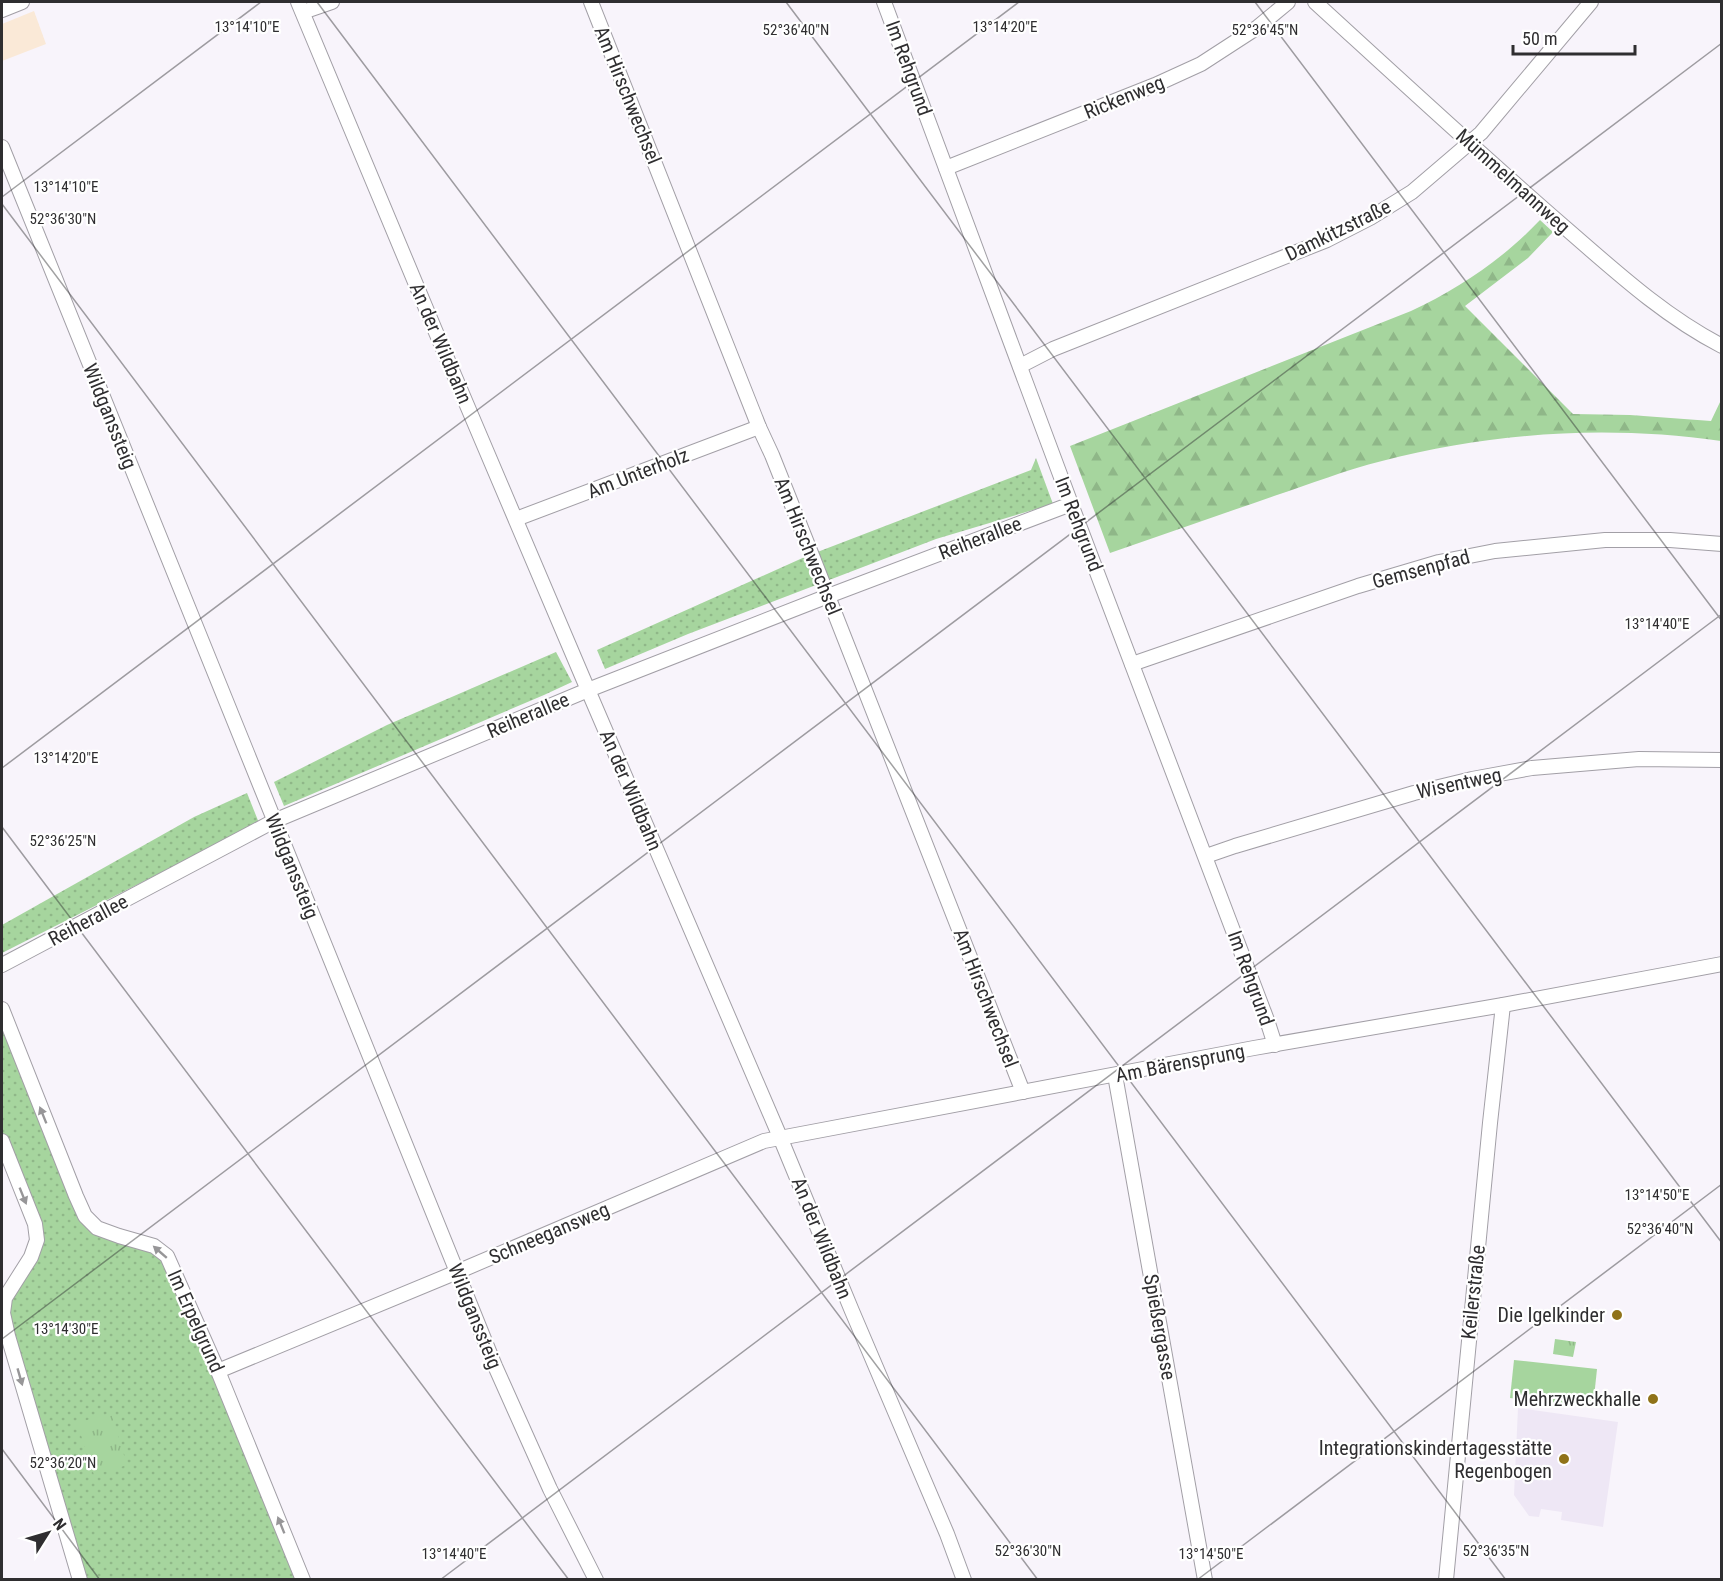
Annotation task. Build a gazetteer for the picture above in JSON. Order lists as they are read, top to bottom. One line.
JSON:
{"streets":{"street":["Im Rehgrund","Am Hirschwechsel","Rickenweg","Mümmelmannweg","Damkitzstraße","An der Wildbahn","Wildganssteig","Am Unterholz","Reiherallee","Gemsenpfad","Wisentweg","Am Bärensprung","Schneegansweg","Keilerstraße","Im Erpelgrund","Spießergasse"]},"crossings":[["Im Rehgrund","Rickenweg"],["Im Rehgrund","Damkitzstraße"],["Im Rehgrund","Reiherallee"],["Im Rehgrund","Gemsenpfad"],["Im Rehgrund","Wisentweg"],["Im Rehgrund","Am Bärensprung"],["Am Hirschwechsel","Am Unterholz"],["Am Hirschwechsel","Reiherallee"],["Am Hirschwechsel","Am Bärensprung"],["Mümmelmannweg","Damkitzstraße"],["An der Wildbahn","Am Unterholz"],["An der Wildbahn","Reiherallee"],["An der Wildbahn","Am Bärensprung"],["An der Wildbahn","Schneegansweg"],["Wildganssteig","Reiherallee"],["Wildganssteig","Schneegansweg"],["Am Bärensprung","Schneegansweg"],["Am Bärensprung","Keilerstraße"],["Am Bärensprung","Spießergasse"],["Schneegansweg","Im Erpelgrund"]],"one_way":["Im Erpelgrund"],"places":["Die Igelkinder","Mehrzweckhalle","Integrationskindertagesstätte Regenbogen"],"scale_bar":"50 m","north":"top right","coordinates":["13°14'10\"E","13°14'20\"E","52°36'40\"N","52°36'45\"N","52°36'30\"N","13°14'40\"E","52°36'25\"N","13°14'50\"E","13°14'30\"E","52°36'20\"N","52°36'35\"N"]}
